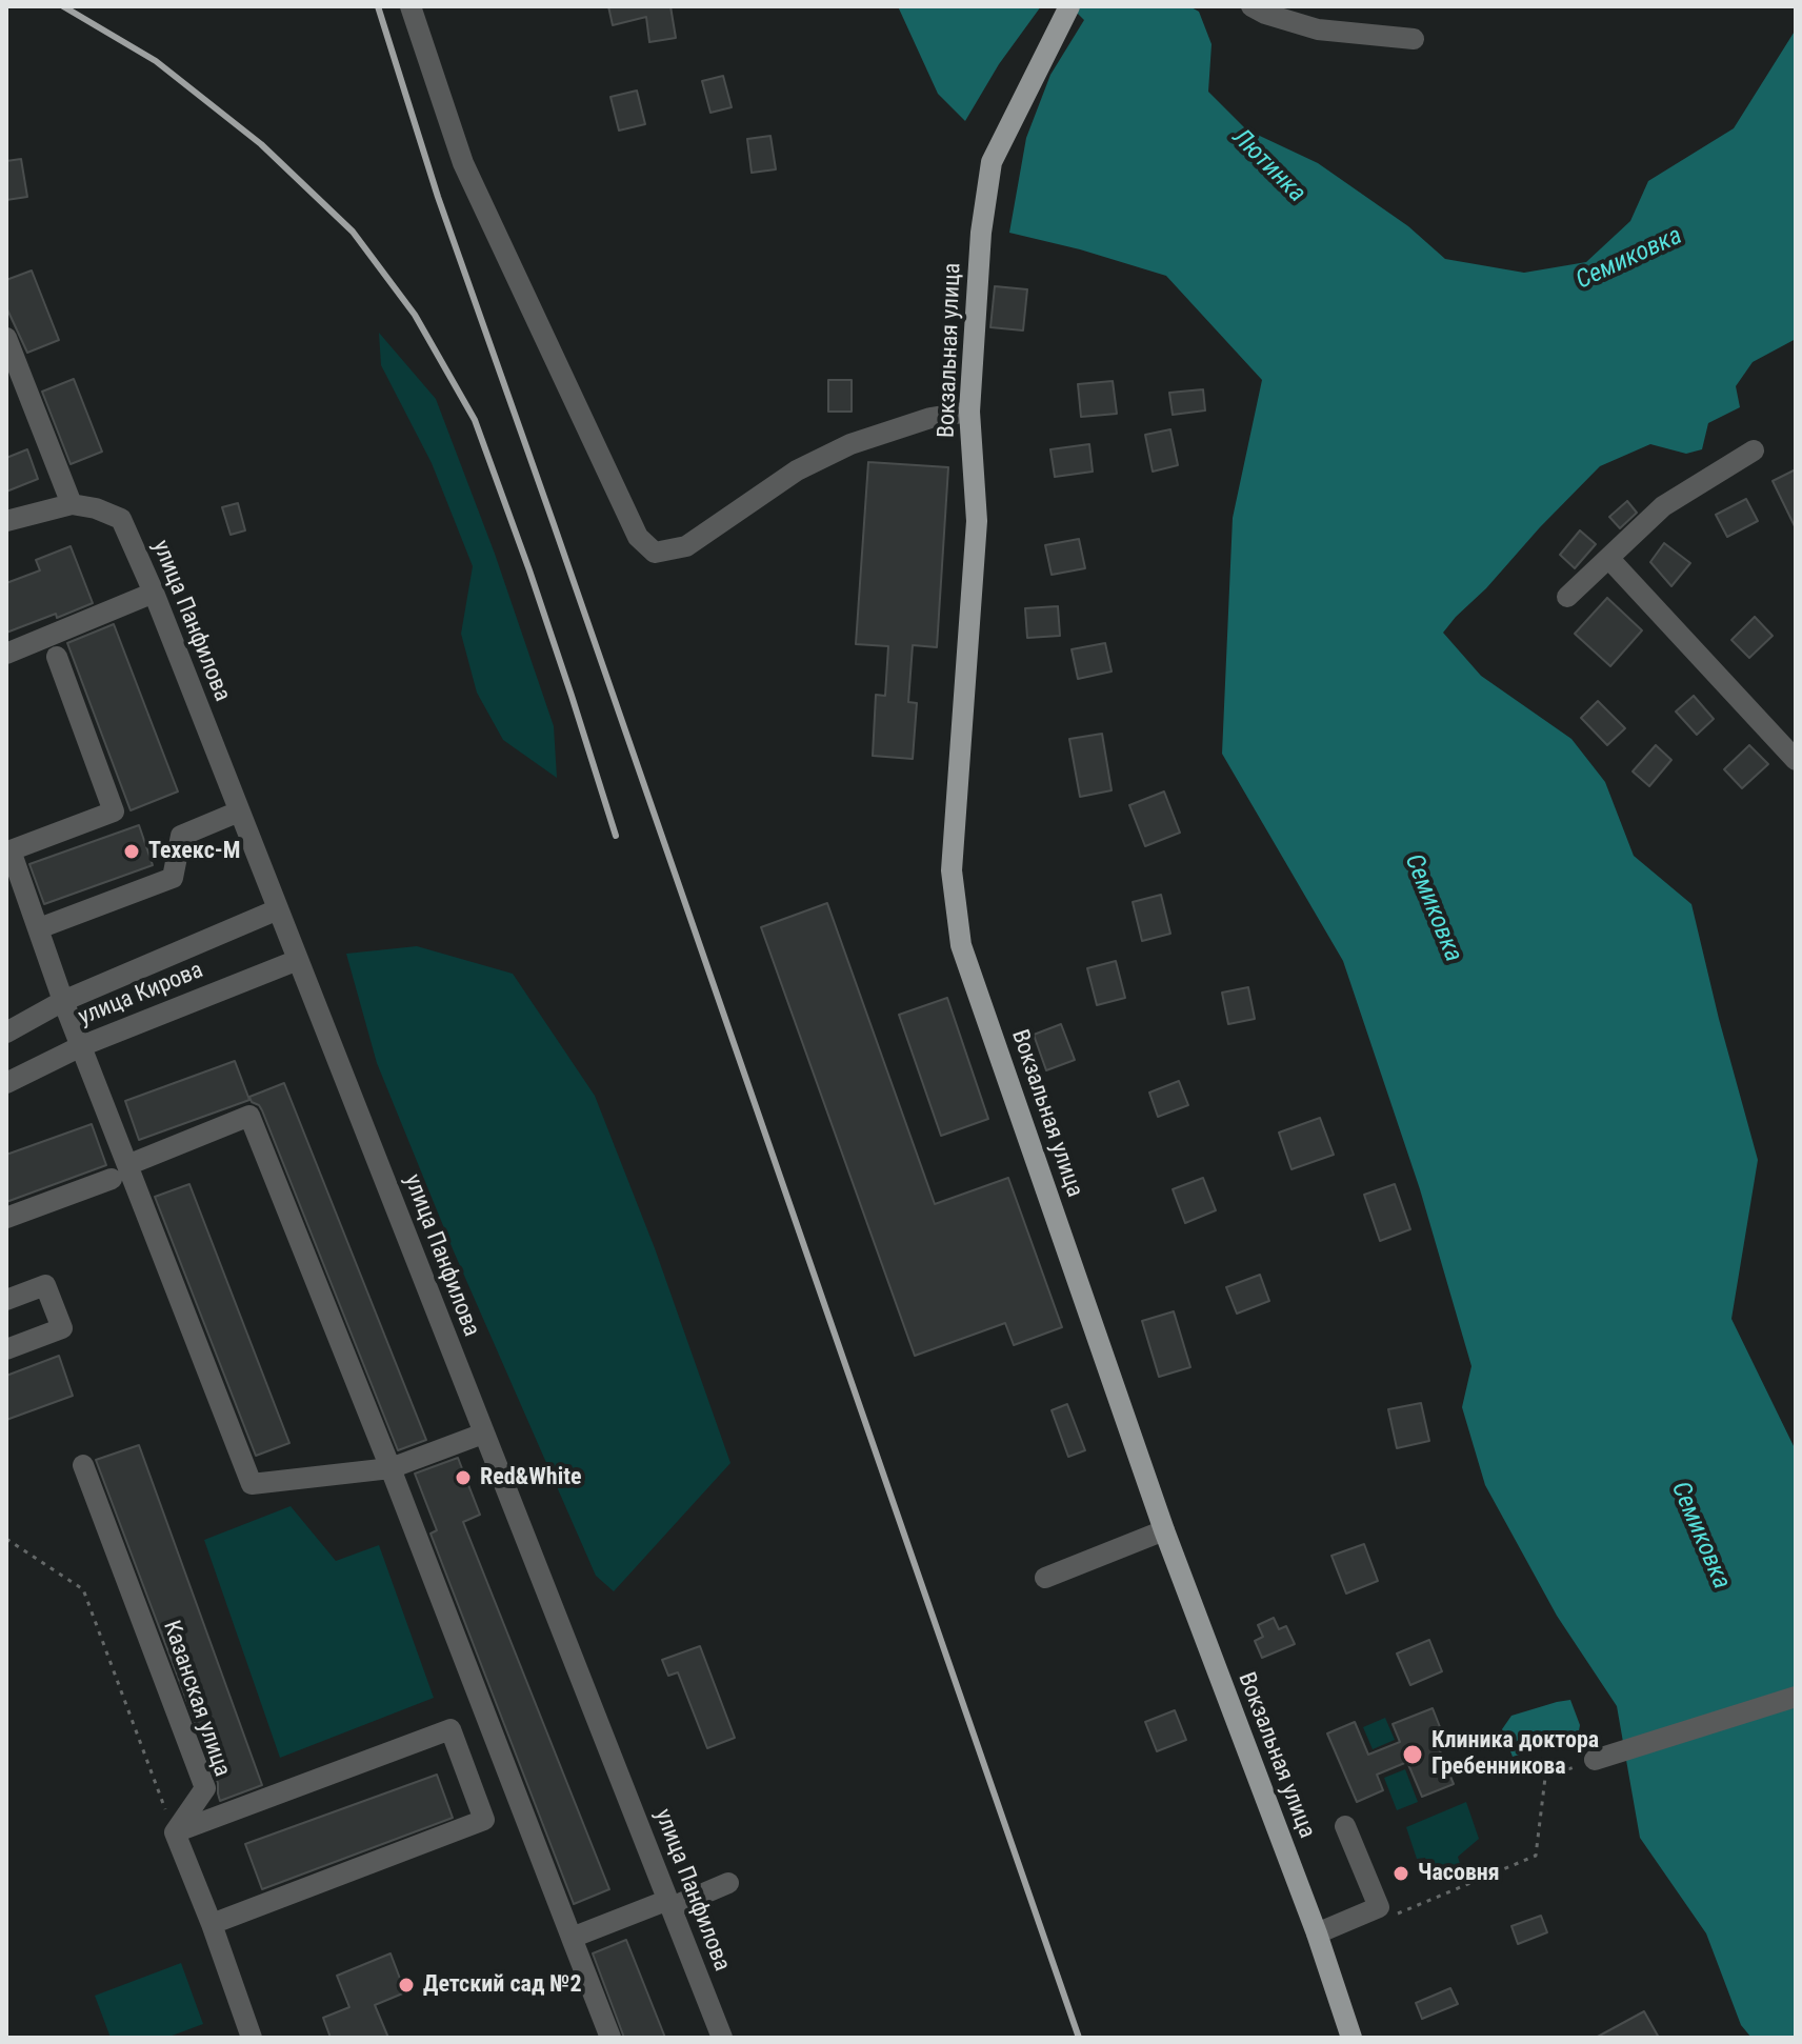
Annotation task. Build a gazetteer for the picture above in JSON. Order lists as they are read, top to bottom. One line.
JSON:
{"streets":{"main road":["Вокзальная улица"],"street":["улица Панфилова","улица Кирова","Казанская улица"]},"crossings":[["улица Панфилова","улица Кирова"]],"water":["Лютинка","Семиковка"],"places":["Техекс-М","Red&White","Клиника доктора Гребенникова","Часовня","Детский сад №2"]}
